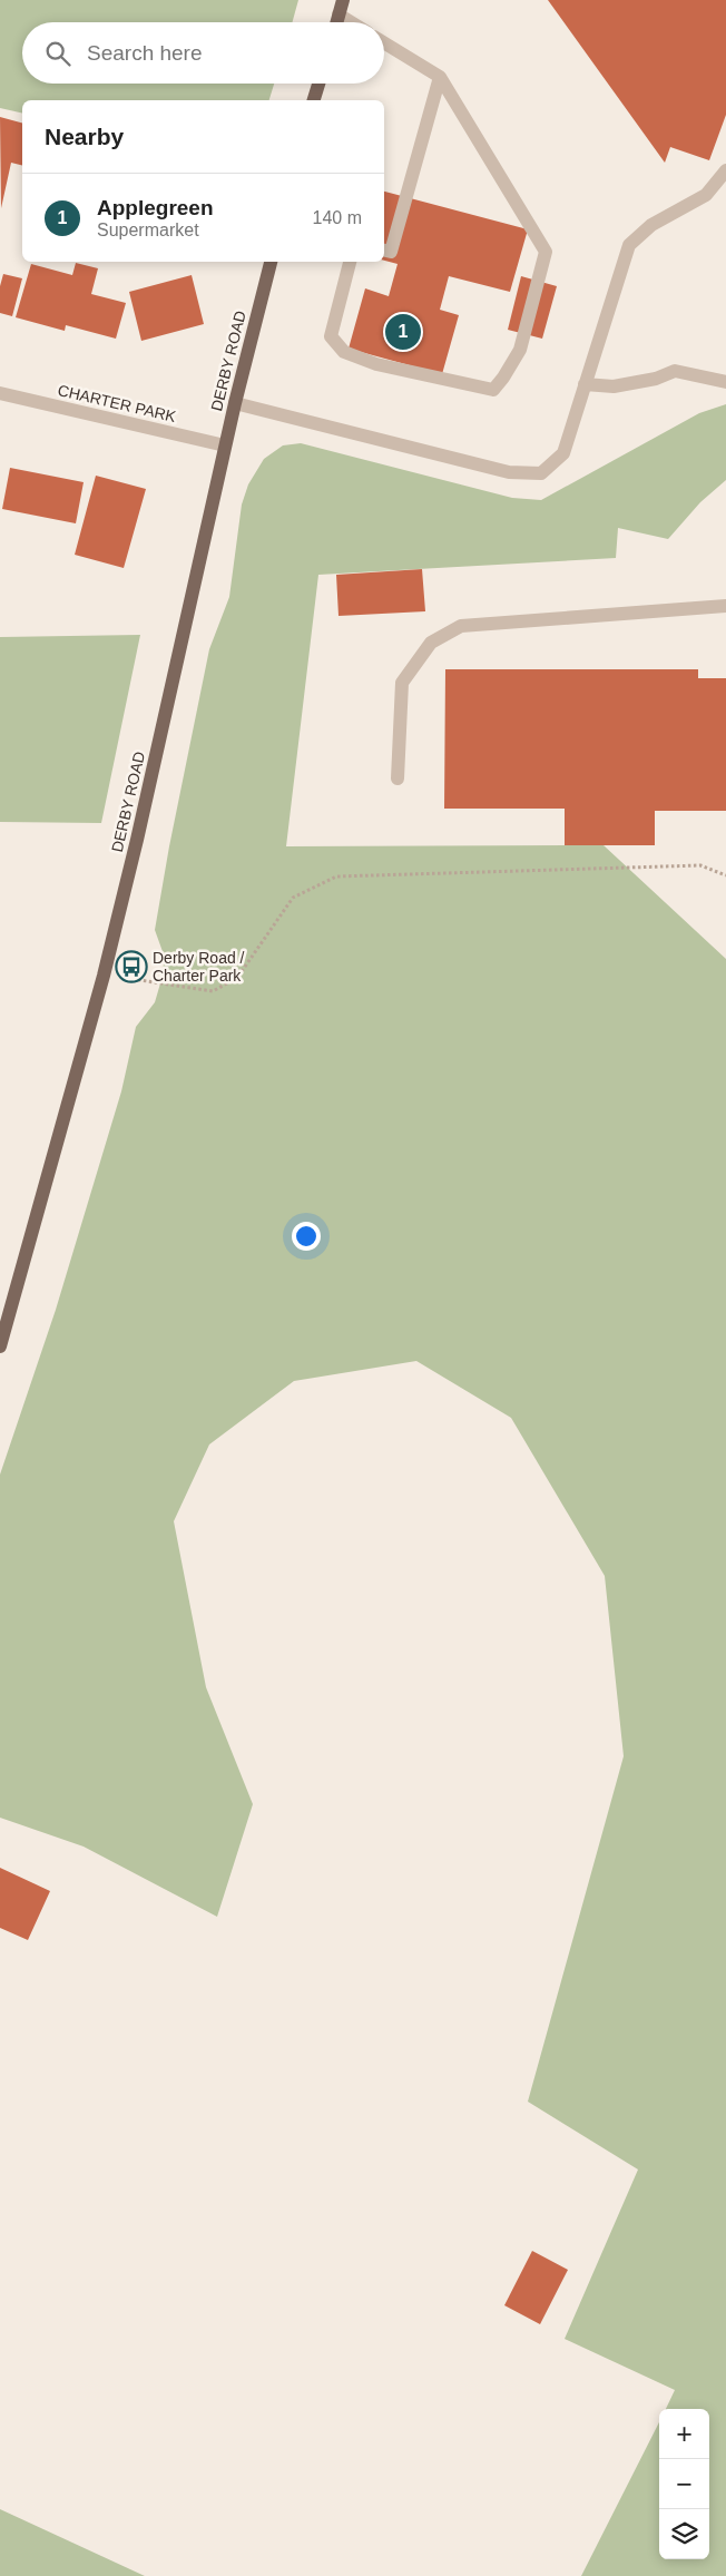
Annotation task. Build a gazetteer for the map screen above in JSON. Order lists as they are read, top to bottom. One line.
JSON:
{"streets":{"main road":["DERBY ROAD"],"street":["CHARTER PARK"]},"crossings":[["DERBY ROAD","CHARTER PARK"]],"places":{"bus stop":["Derby Road / Charter Park"]},"page":{"search":"Search here","heading":"Nearby","list":[{"mark":"1","name":"Applegreen","note":"Supermarket","value":"140 m"}],"pins":"1","map_buttons":["+","−"]}}
